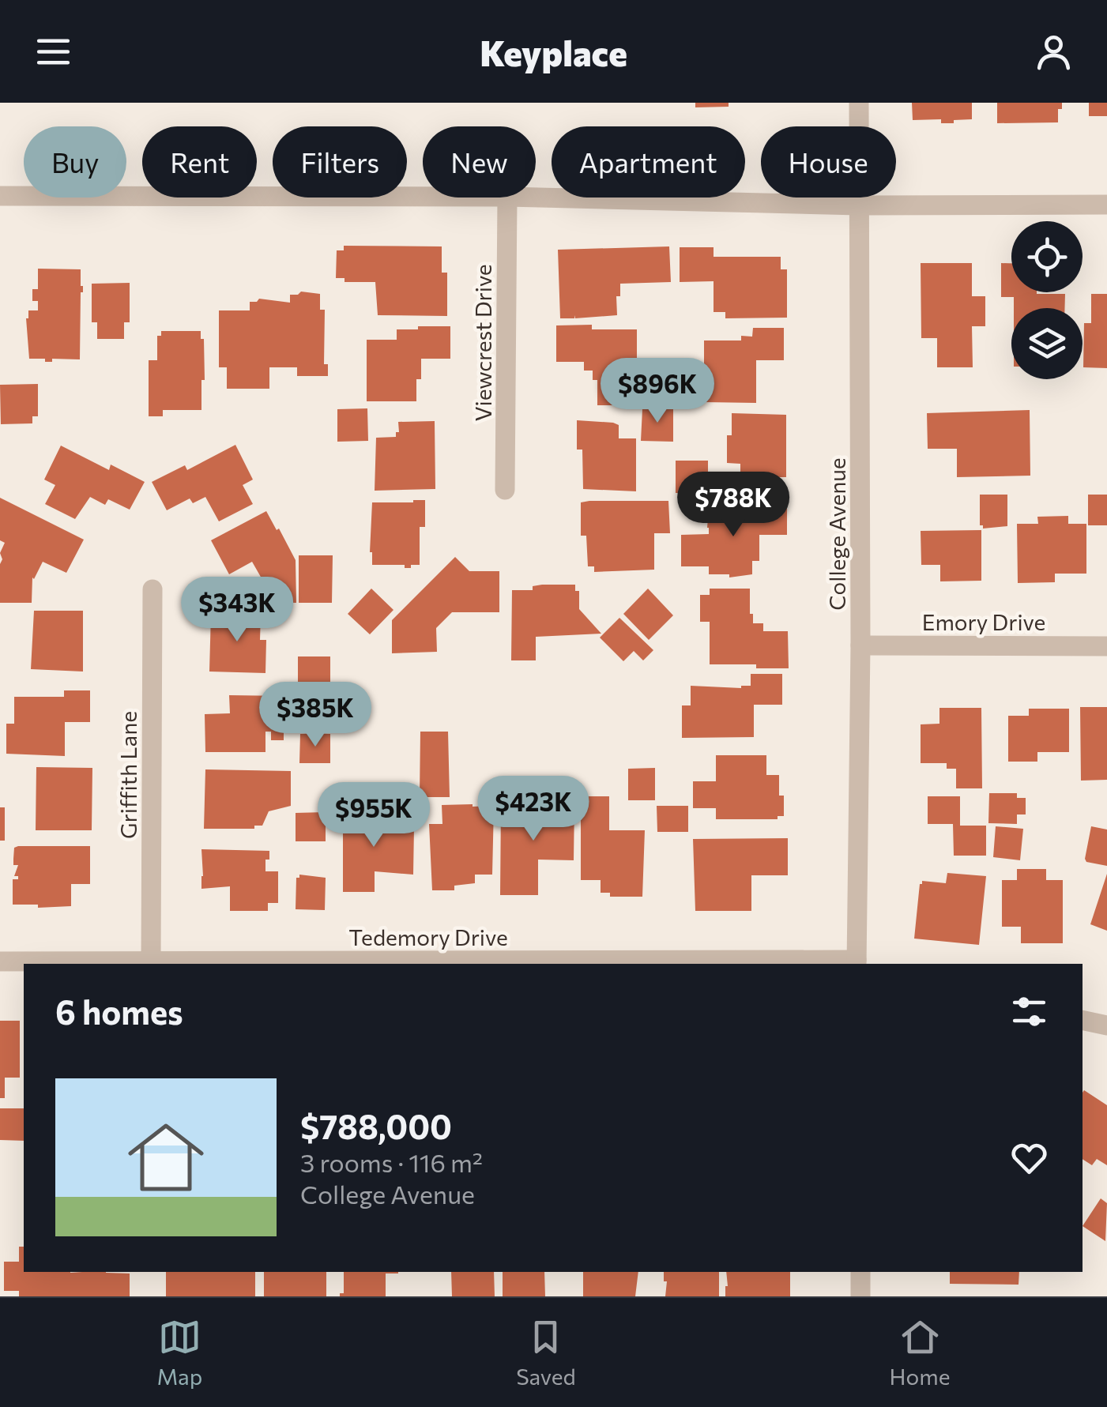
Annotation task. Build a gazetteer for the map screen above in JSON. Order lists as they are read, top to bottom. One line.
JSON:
{"streets":{"street":["Viewcrest Drive","College Avenue","Emory Drive","Griffith Lane","Tedemory Drive"]},"crossings":[["College Avenue","Emory Drive"],["College Avenue","Tedemory Drive"],["Griffith Lane","Tedemory Drive"]],"page":{"header":"Keyplace","chip":["Buy","Rent","Filters","New","Apartment","House"],"price":["$896K","$788K","$343K","$385K","$423K","$955K"],"heading":"6 homes","list":[{"name":"$788,000","note":"3 rooms · 116 m² · College Avenue"}],"tabs":["Map","Saved","Home"]}}
